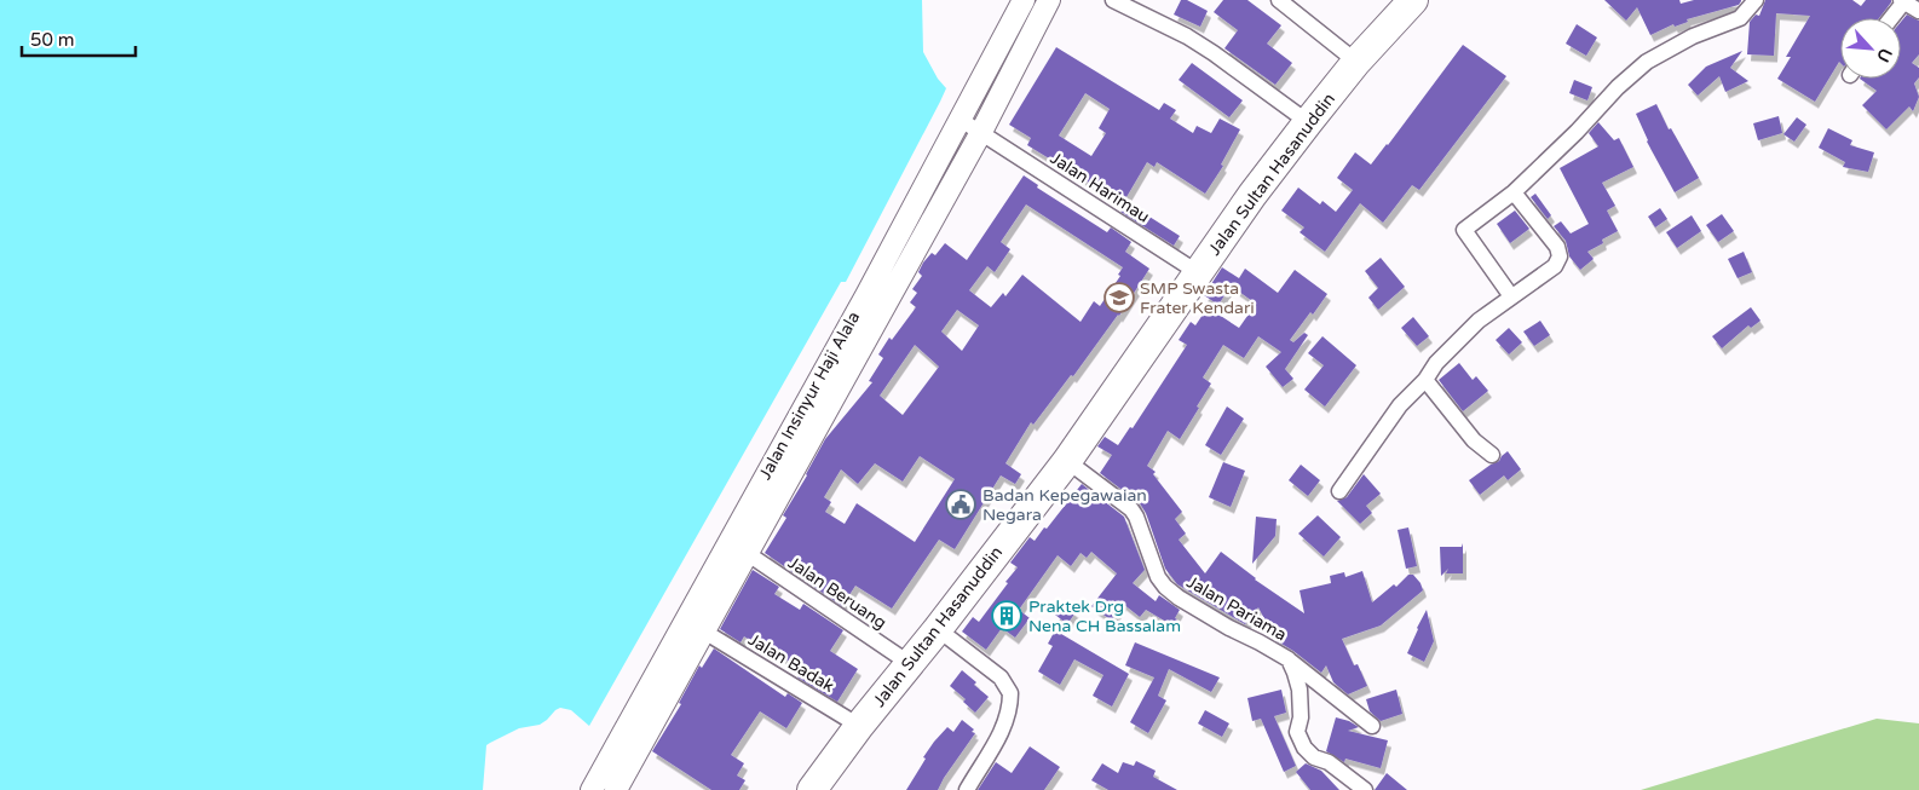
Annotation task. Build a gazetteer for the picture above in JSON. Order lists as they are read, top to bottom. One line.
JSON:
{"streets":{"highway":["Jalan Sultan Hasanuddin"],"main road":["Jalan Insinyur Haji Alala"],"street":["Jalan Harimau","Jalan Beruang","Jalan Pariama","Jalan Badak"]},"crossings":[["Jalan Sultan Hasanuddin","Jalan Harimau"],["Jalan Sultan Hasanuddin","Jalan Beruang"],["Jalan Sultan Hasanuddin","Jalan Pariama"],["Jalan Sultan Hasanuddin","Jalan Badak"],["Jalan Harimau","Jalan Insinyur Haji Alala"],["Jalan Insinyur Haji Alala","Jalan Beruang"],["Jalan Insinyur Haji Alala","Jalan Badak"]],"places":{"school or university":["SMP Swasta Frater Kendari"],"public building":["Badan Kepegawaian Negara"],"building":["Praktek Drg Nena CH Bassalam"]},"scale_bar":"50 m","north":"bottom right"}
